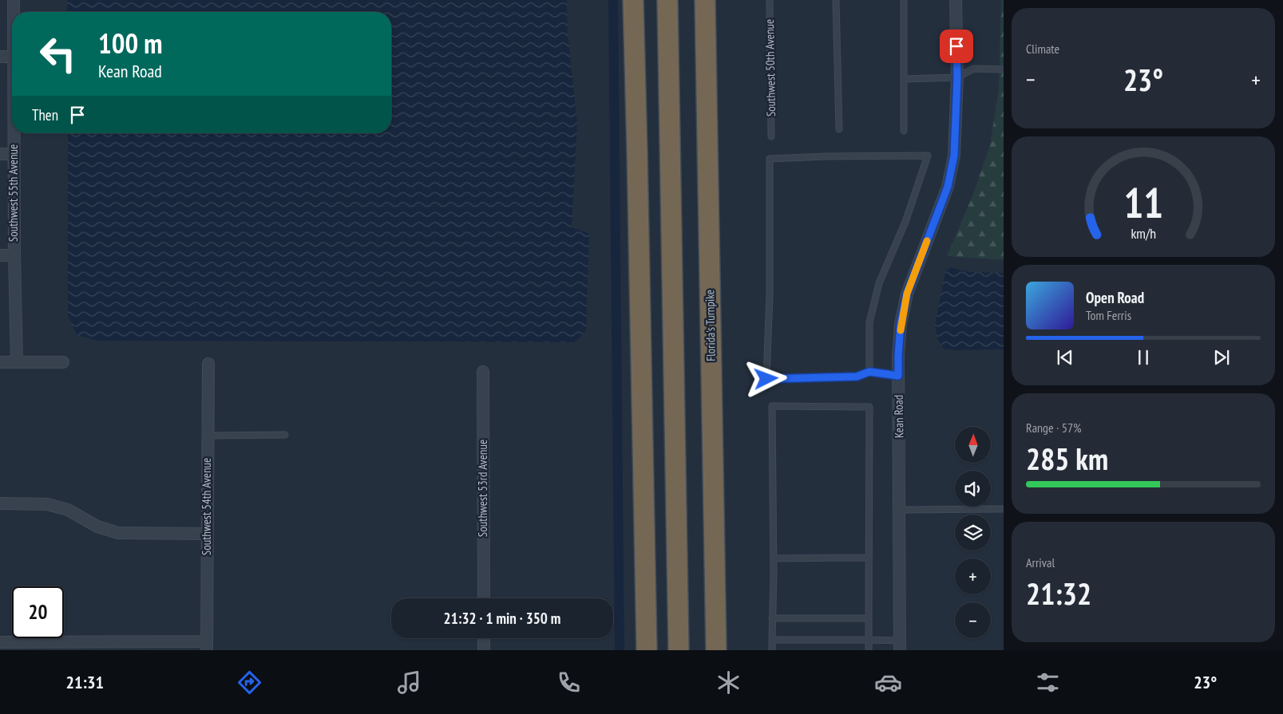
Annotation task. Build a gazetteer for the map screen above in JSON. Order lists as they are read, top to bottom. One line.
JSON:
{"streets":{"highway":["Florida's Turnpike"],"street":["Southwest 55th Avenue","Kean Road","Southwest 53rd Avenue","Southwest 54th Avenue"],"lane":["Southwest 50th Avenue"]},"north":"top","page":{"tile":["Climate",["Range · 57%","285 km"],["Arrival","21:32"]],"turn":["100 m","Kean Road"],"heat":["−","23°","+"],"then":"Then","song":["Open Road","Tom Ferris"],"map_buttons":["+","−"],"limit":"20","trip":"21:32 · 1 min · 350 m","tabs":["21:31","23°"],"gauge":["11","km/h"]}}
